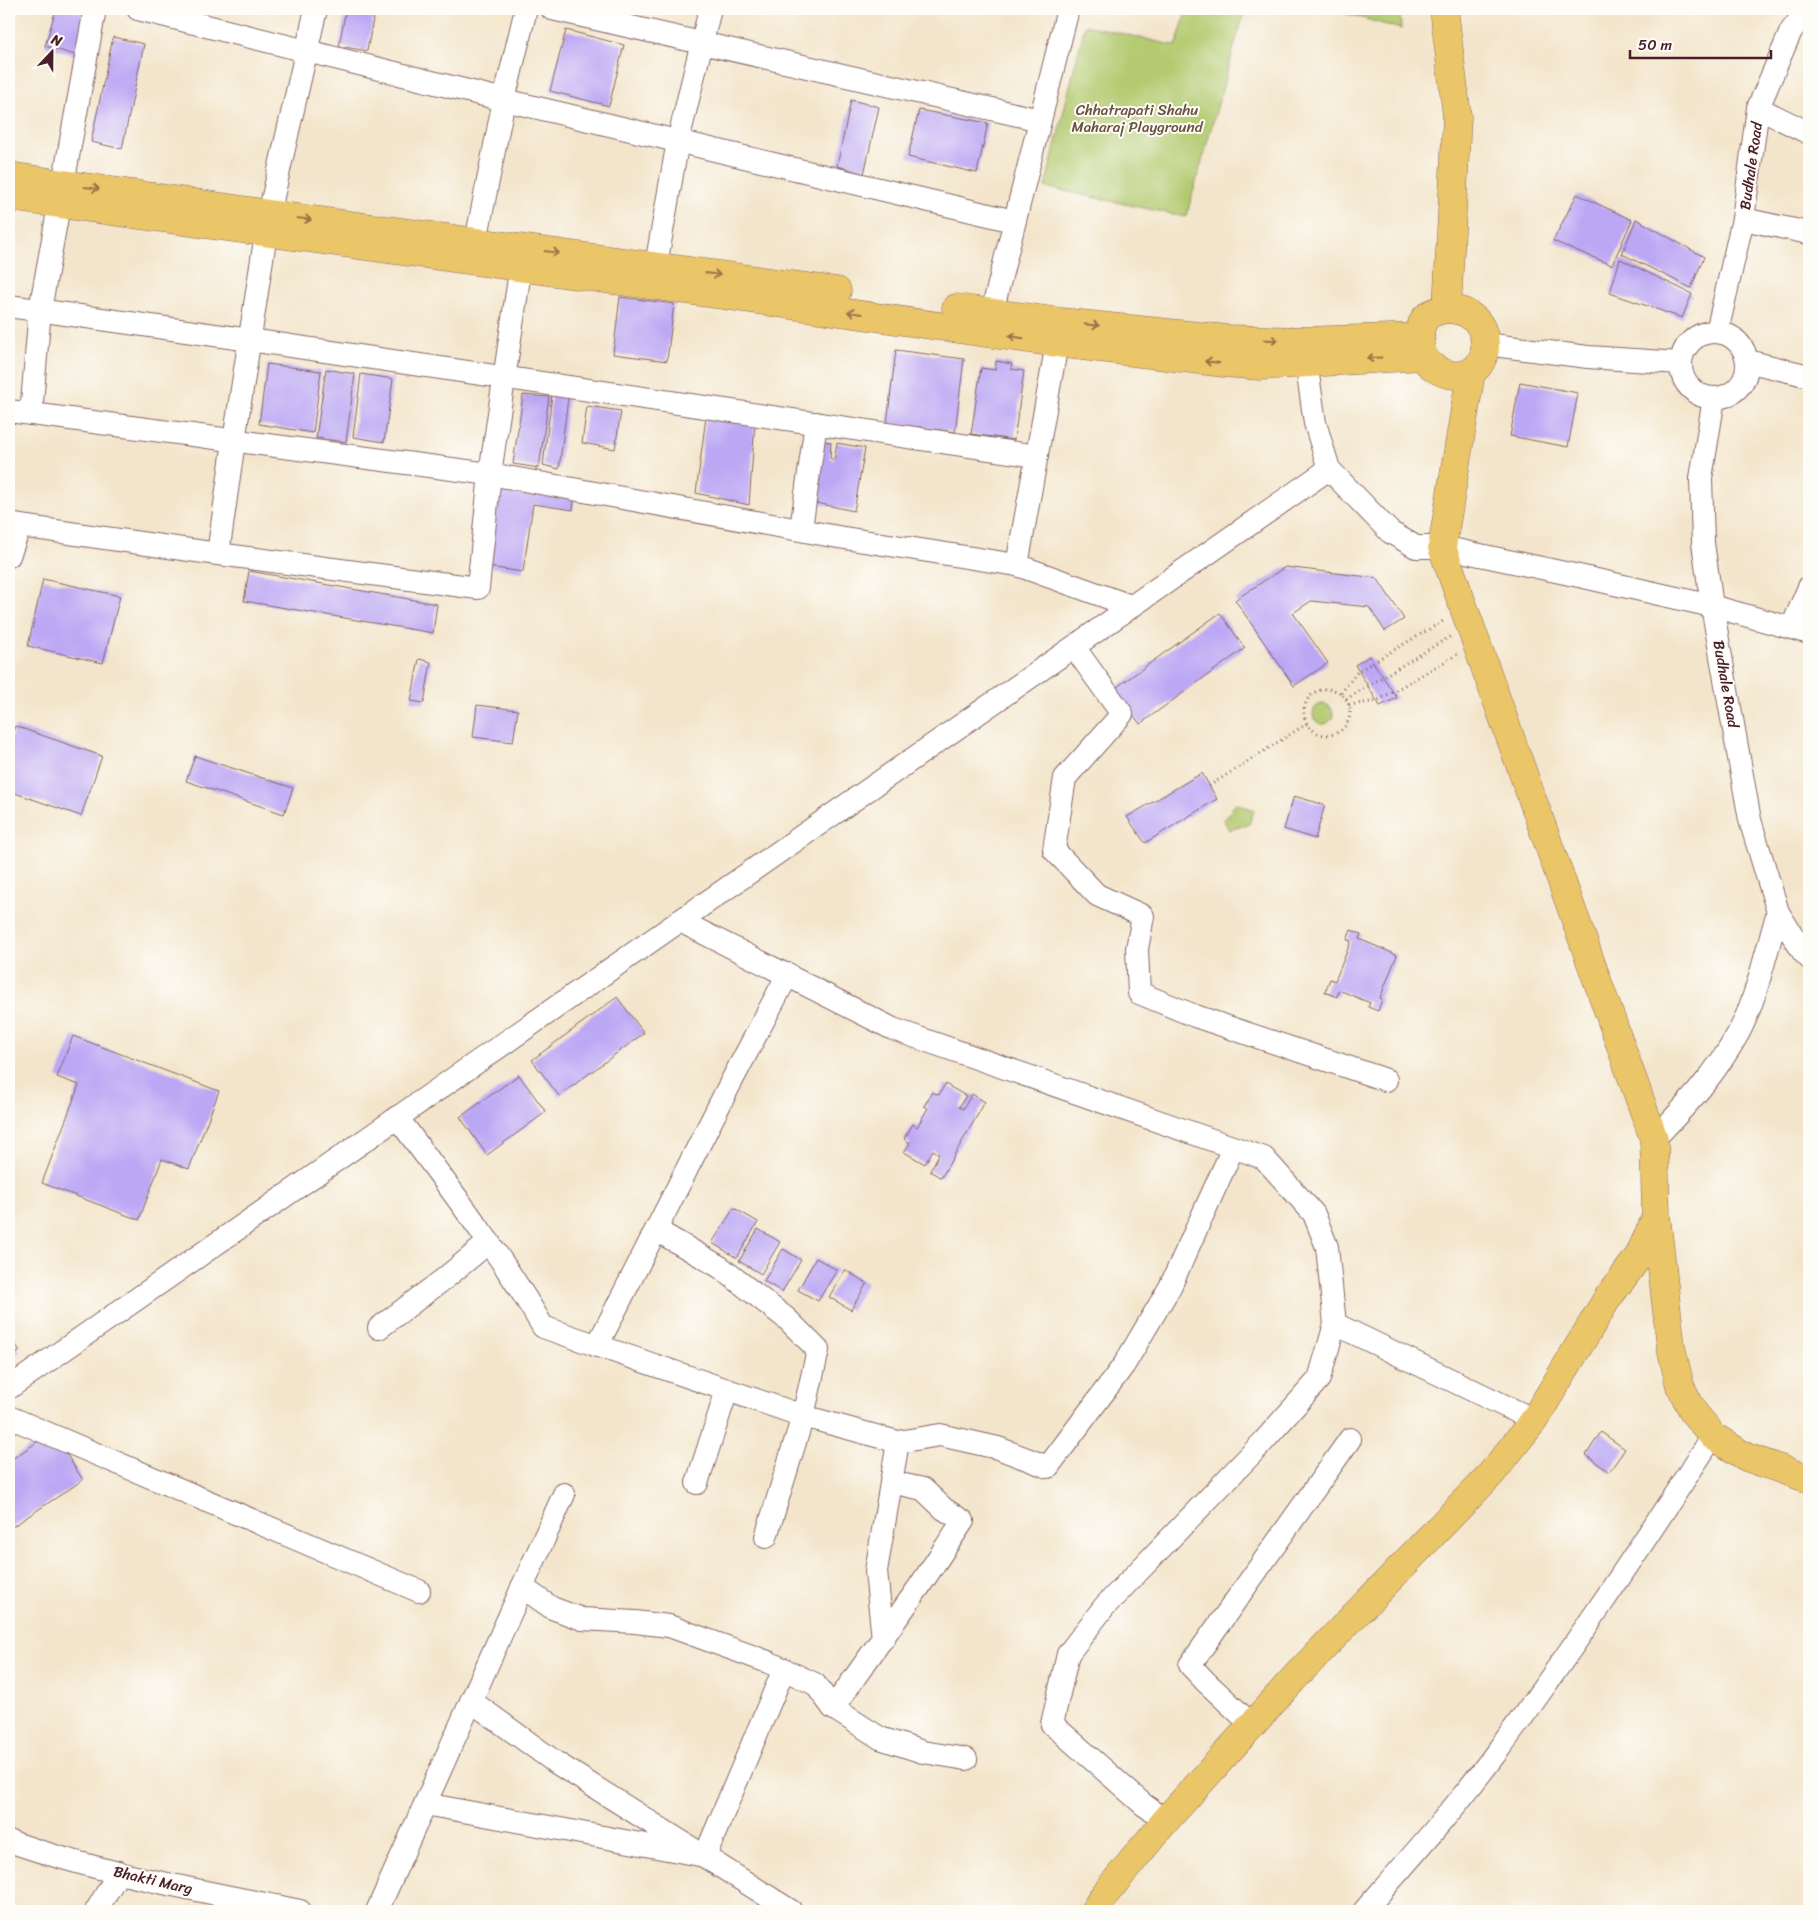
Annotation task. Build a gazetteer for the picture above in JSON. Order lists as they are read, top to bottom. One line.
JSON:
{"streets":{"street":["Budhale Road","Bhakti Marg"]},"parks":["Chhatrapati Shahu Maharaj Playground"],"scale_bar":"50 m","north":"top"}
